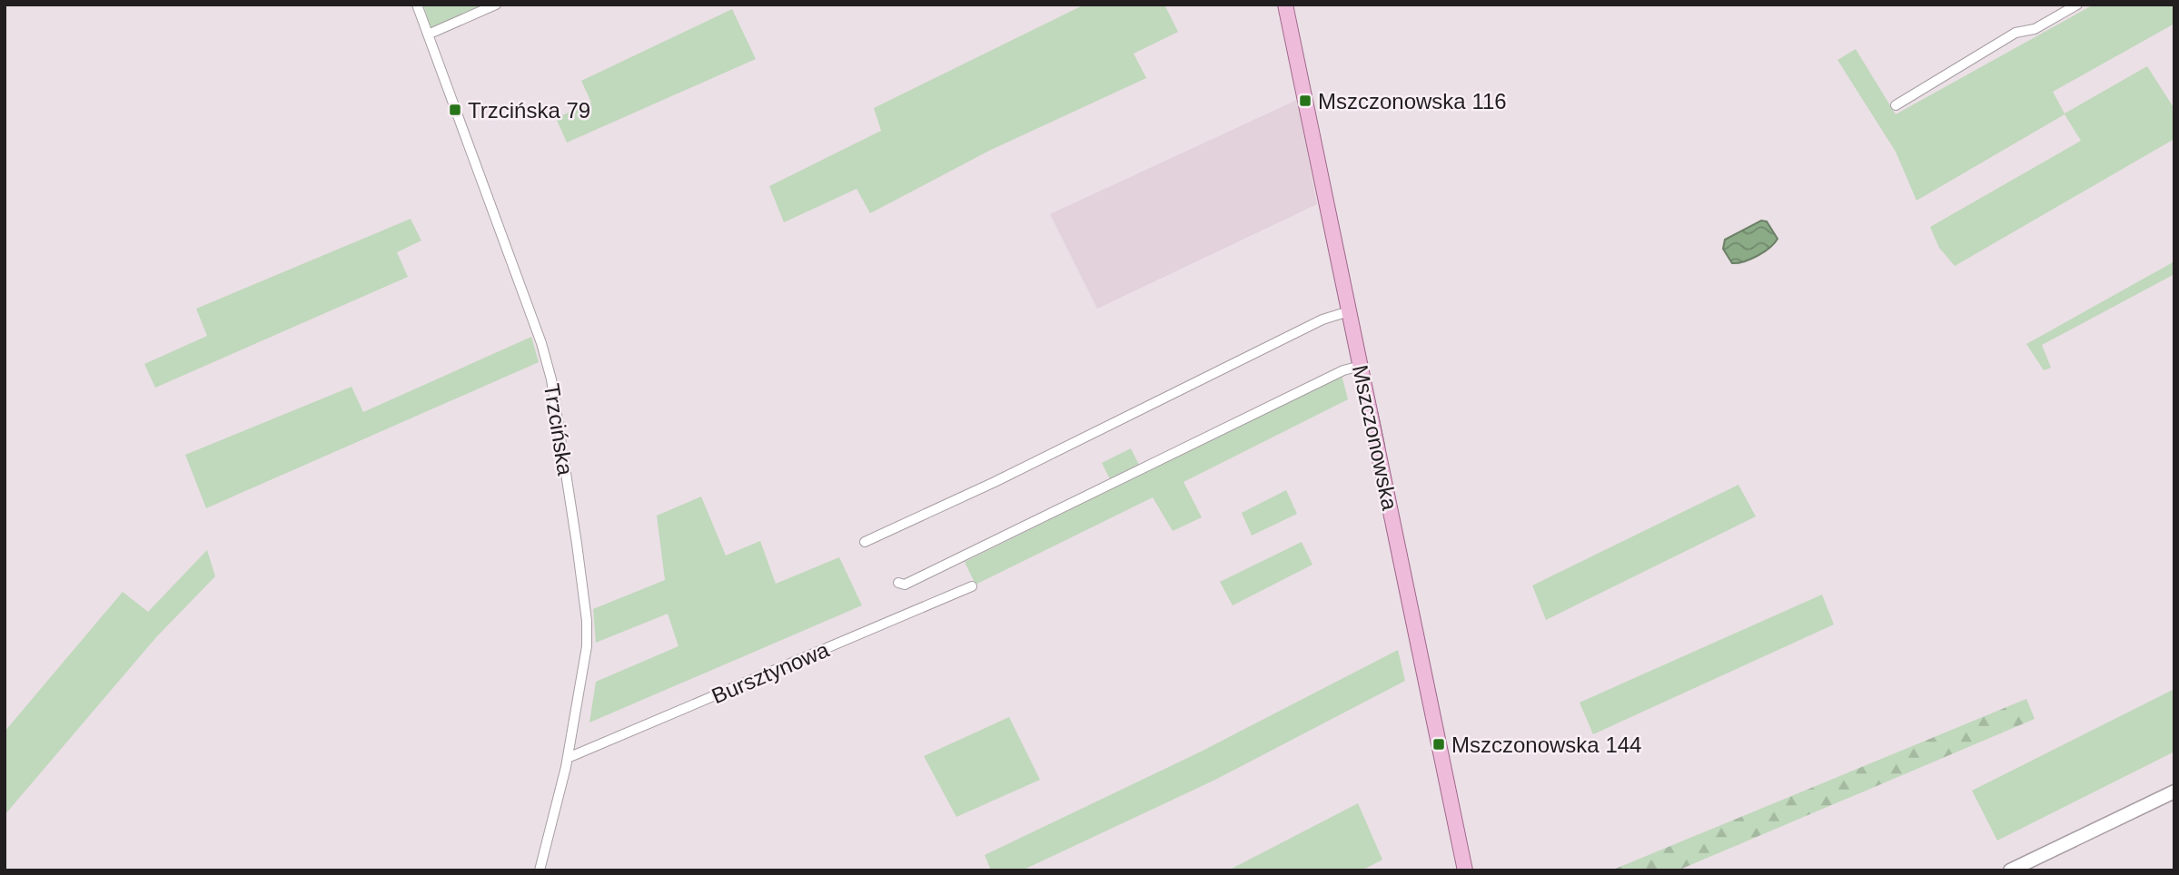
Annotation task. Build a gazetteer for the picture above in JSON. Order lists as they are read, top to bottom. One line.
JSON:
{"streets":{"main road":["Mszczonowska"],"street":["Trzcińska","Bursztynowa"]},"crossings":[["Trzcińska","Bursztynowa"]],"places":{"transit":["Mszczonowska 116","Trzcińska 79","Mszczonowska 144"]}}
